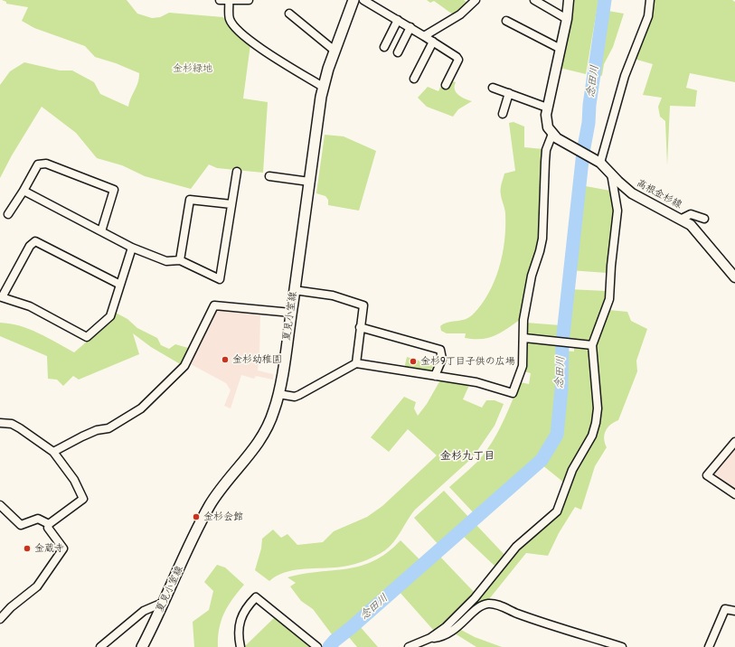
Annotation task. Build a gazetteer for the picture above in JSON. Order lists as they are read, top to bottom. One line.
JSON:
{"streets":{"main road":["夏見小室線"],"street":["高根金杉線"]},"districts":["金杉九丁目"],"water":["念田川"],"parks":["金杉緑地"],"places":["金杉幼稚園","金杉9丁目子供の広場","金杉会館","金蔵寺"]}
